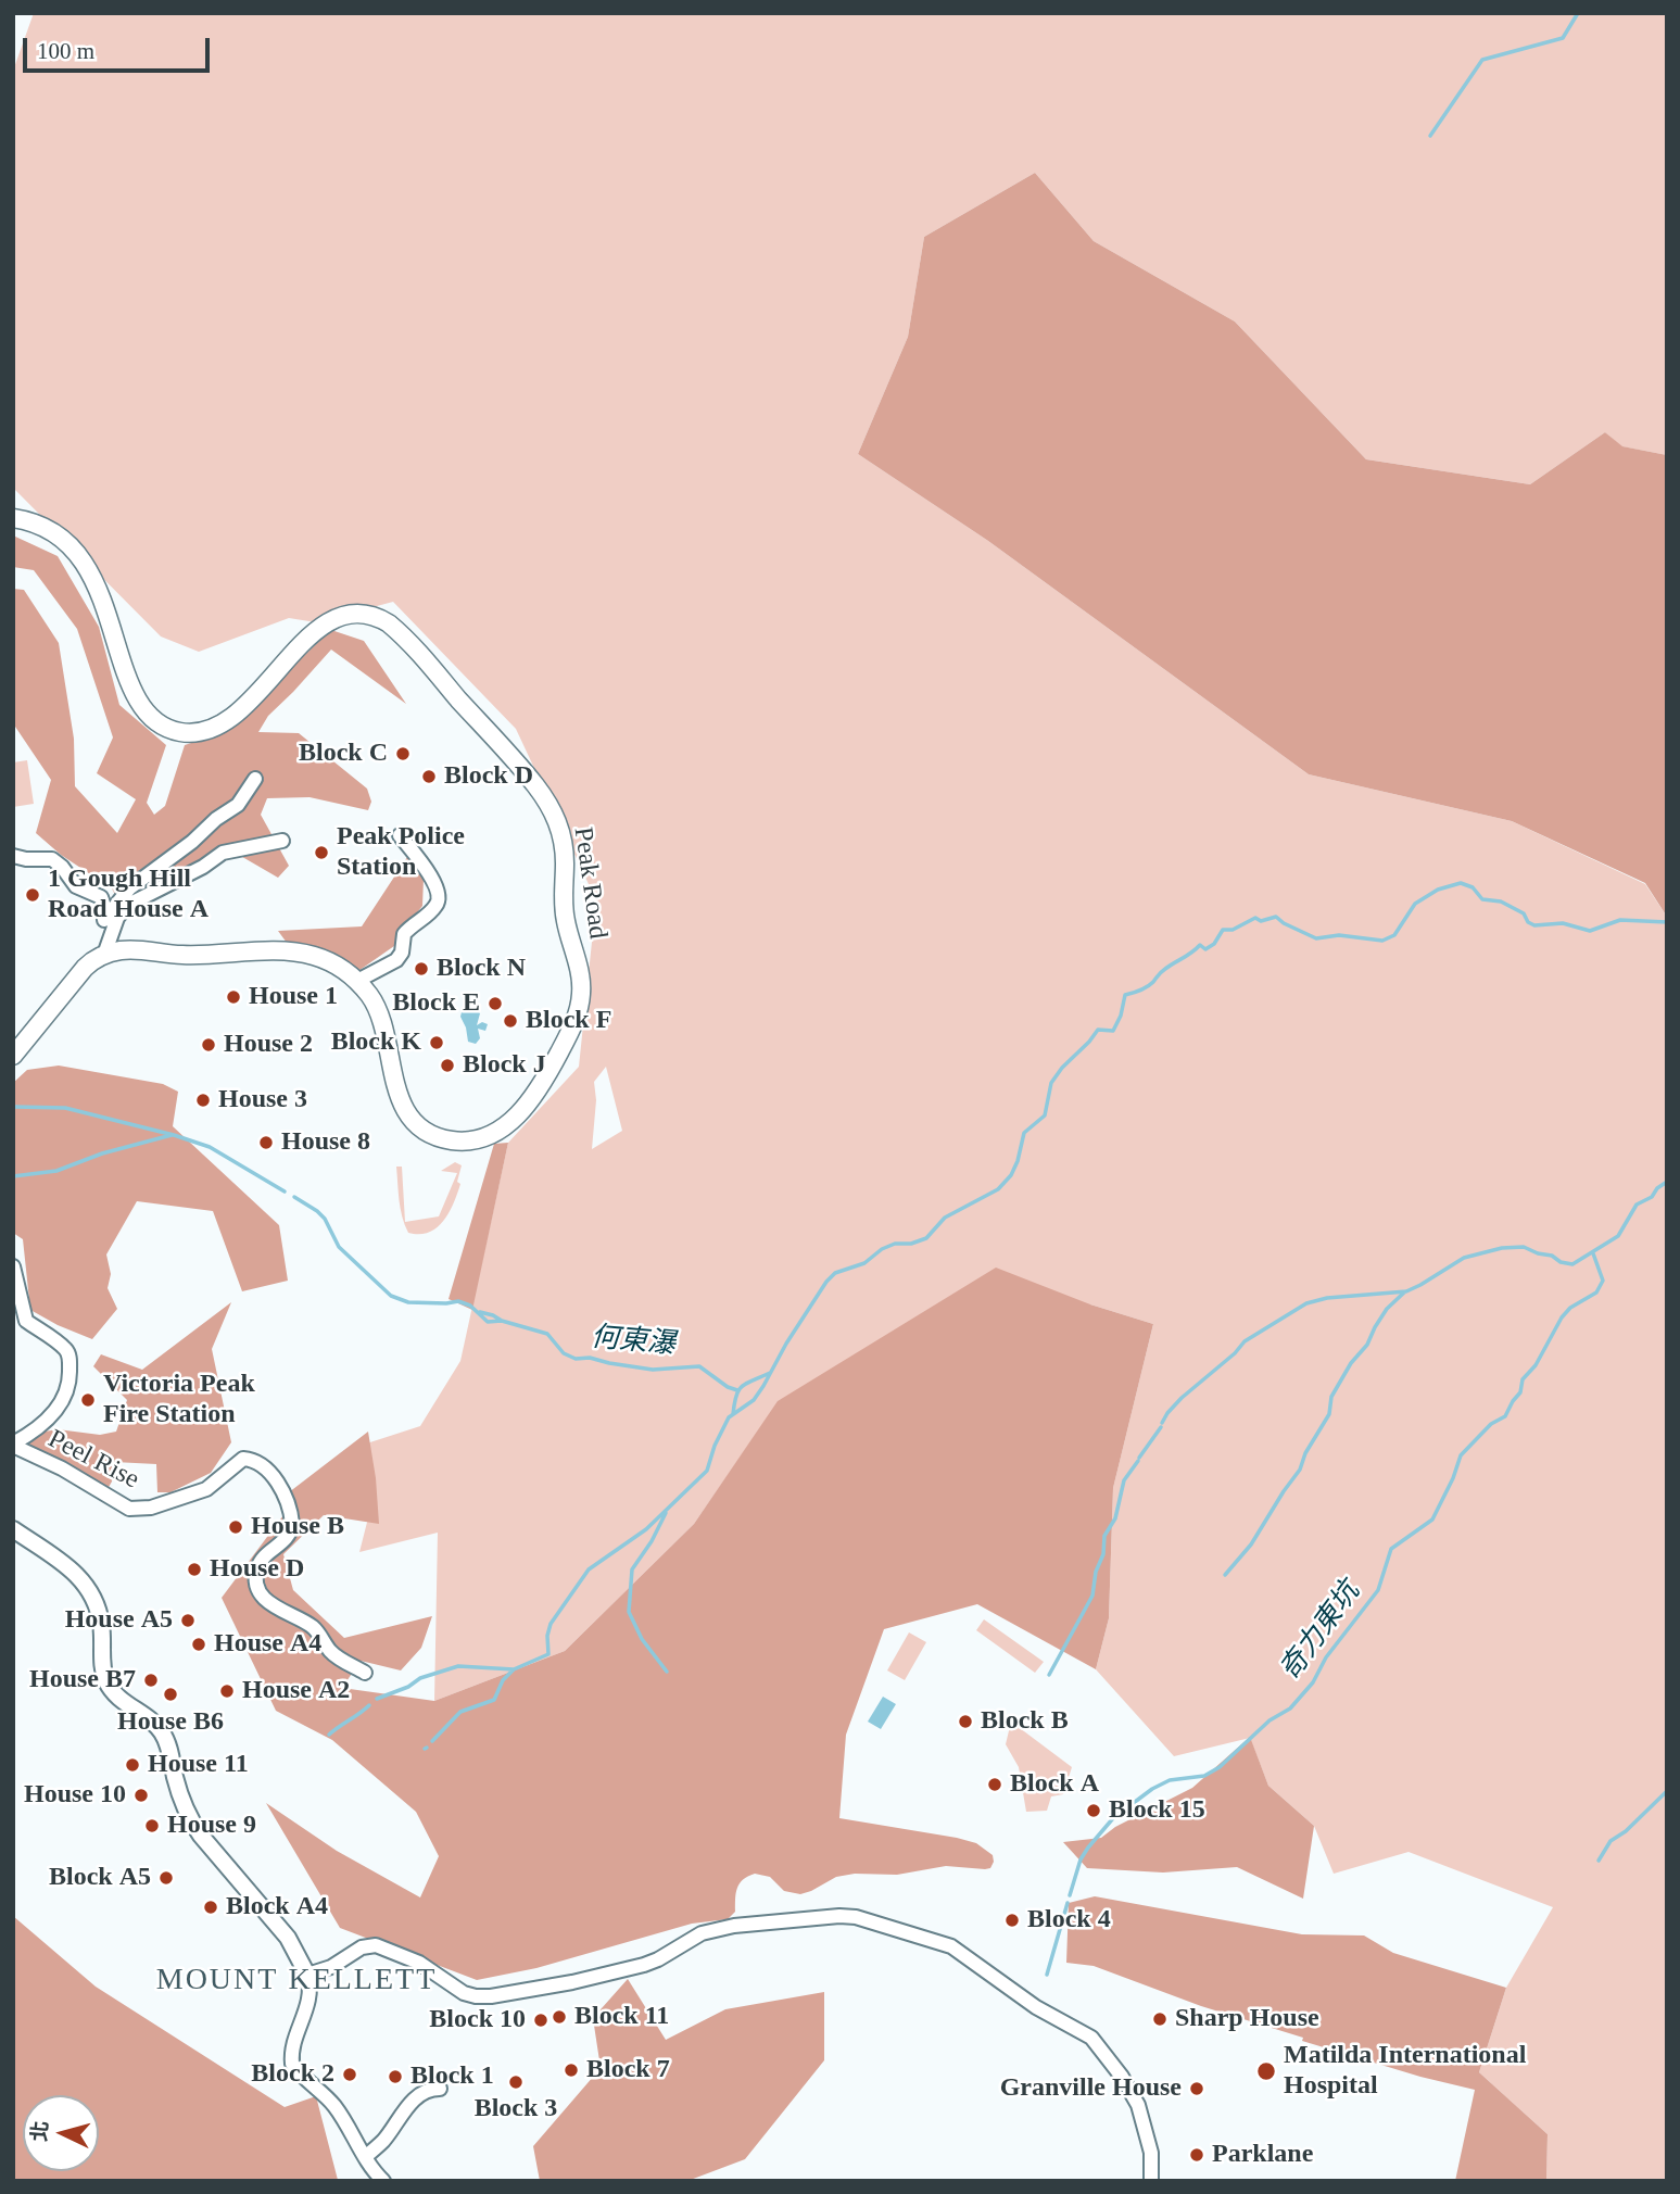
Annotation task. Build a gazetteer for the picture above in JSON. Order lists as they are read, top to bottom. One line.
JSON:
{"streets":{"main road":["Peak Road"],"street":["Peel Rise"]},"districts":["MOUNT KELLETT"],"water":["何東瀑","奇力東坑"],"places":["Block C","Block D","Peak Police Station","1 Gough Hill Road House A","Block N","House 1","Block E","Block F","Block K","House 2","Block J","House 3","House 8","Victoria Peak Fire Station","House B","House D","House A5","House A4","House B7","House A2","House B6","Block B","House 11","Block A","House 10","Block 15","House 9","Block A5","Block A4","Block 4","Block 11","Sharp House","Block 10","Block 7","Matilda International Hospital","Block 2","Block 1","Block 3","Granville House","Parklane"],"scale_bar":"100 m","north":"left"}
